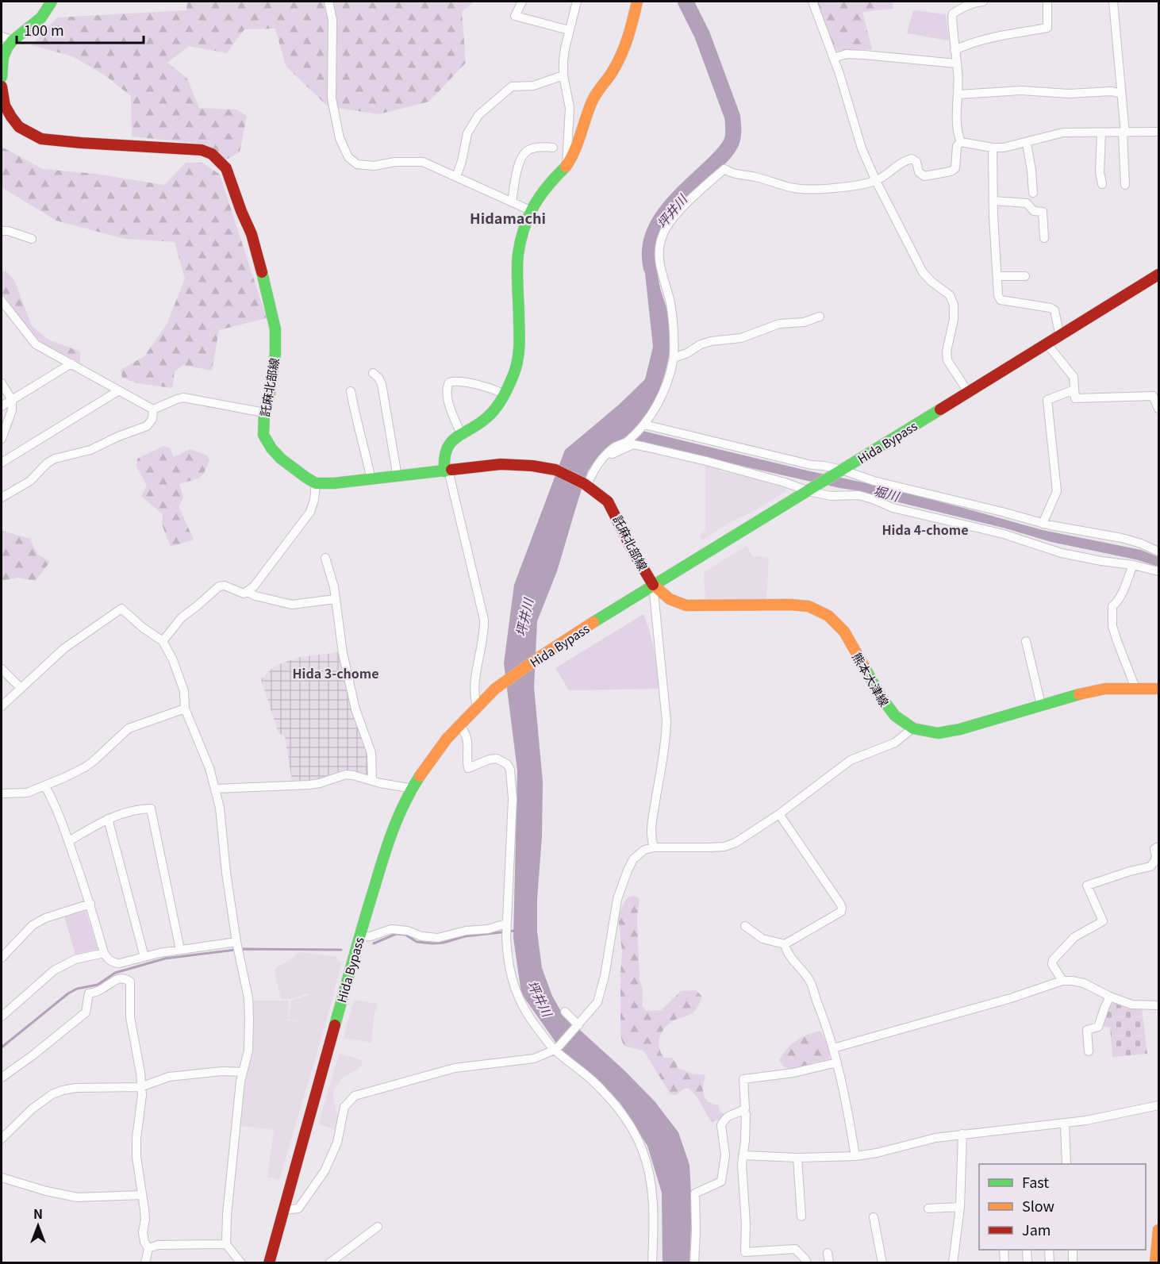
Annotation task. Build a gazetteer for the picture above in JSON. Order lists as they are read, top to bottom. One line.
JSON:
{"streets":{"main road":["託麻北部線","Hida Bypass","熊本大津線"]},"crossings":[["託麻北部線","Hida Bypass"],["託麻北部線","熊本大津線"],["Hida Bypass","熊本大津線"]],"districts":["Hidamachi","Hida 4-chome","Hida 3-chome"],"water":["坪井川","堀川"],"legend":["Fast","Slow","Jam"],"scale_bar":"100 m","north":"top"}
